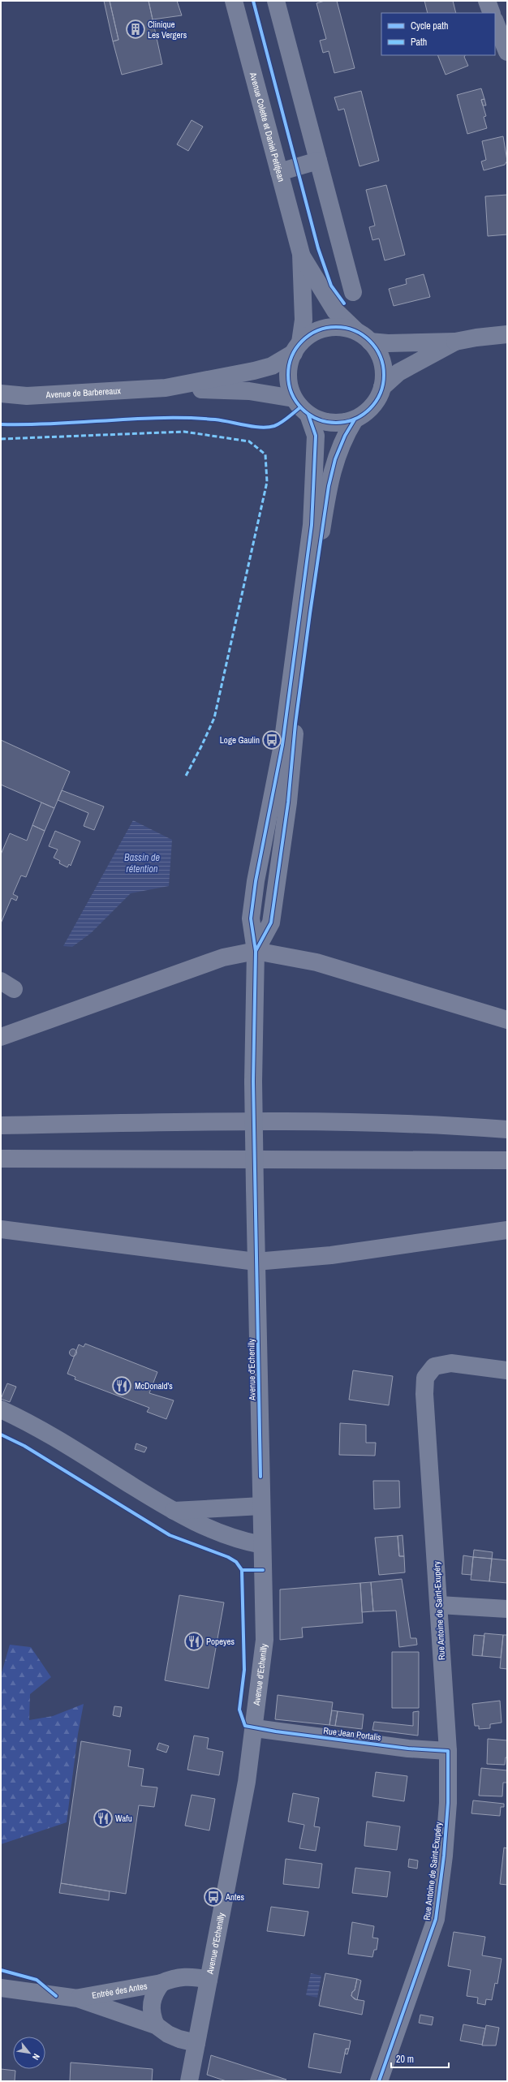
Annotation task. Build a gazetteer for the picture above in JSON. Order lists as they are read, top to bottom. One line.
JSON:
{"streets":{"street":["Avenue Colette et Daniel Petitjean","Avenue de Barbereaux","Avenue d'Echenilly","Rue Antoine de Saint-Exupéry","Rue Jean Portalis","Entrée des Antes"]},"crossings":[["Avenue Colette et Daniel Petitjean","Avenue de Barbereaux"],["Avenue Colette et Daniel Petitjean","Avenue d'Echenilly"],["Avenue de Barbereaux","Avenue d'Echenilly"],["Avenue d'Echenilly","Rue Jean Portalis"],["Avenue d'Echenilly","Entrée des Antes"],["Rue Antoine de Saint-Exupéry","Rue Jean Portalis"]],"water":["Bassin de rétention"],"places":{"building":["Clinique Les Vergers"],"bus stop":["Loge Gaulin","Antes"],"restaurant":["McDonald's","Popeyes","Wafu"]},"legend":["Cycle path","Path"],"scale_bar":"20 m","north":"bottom right"}
